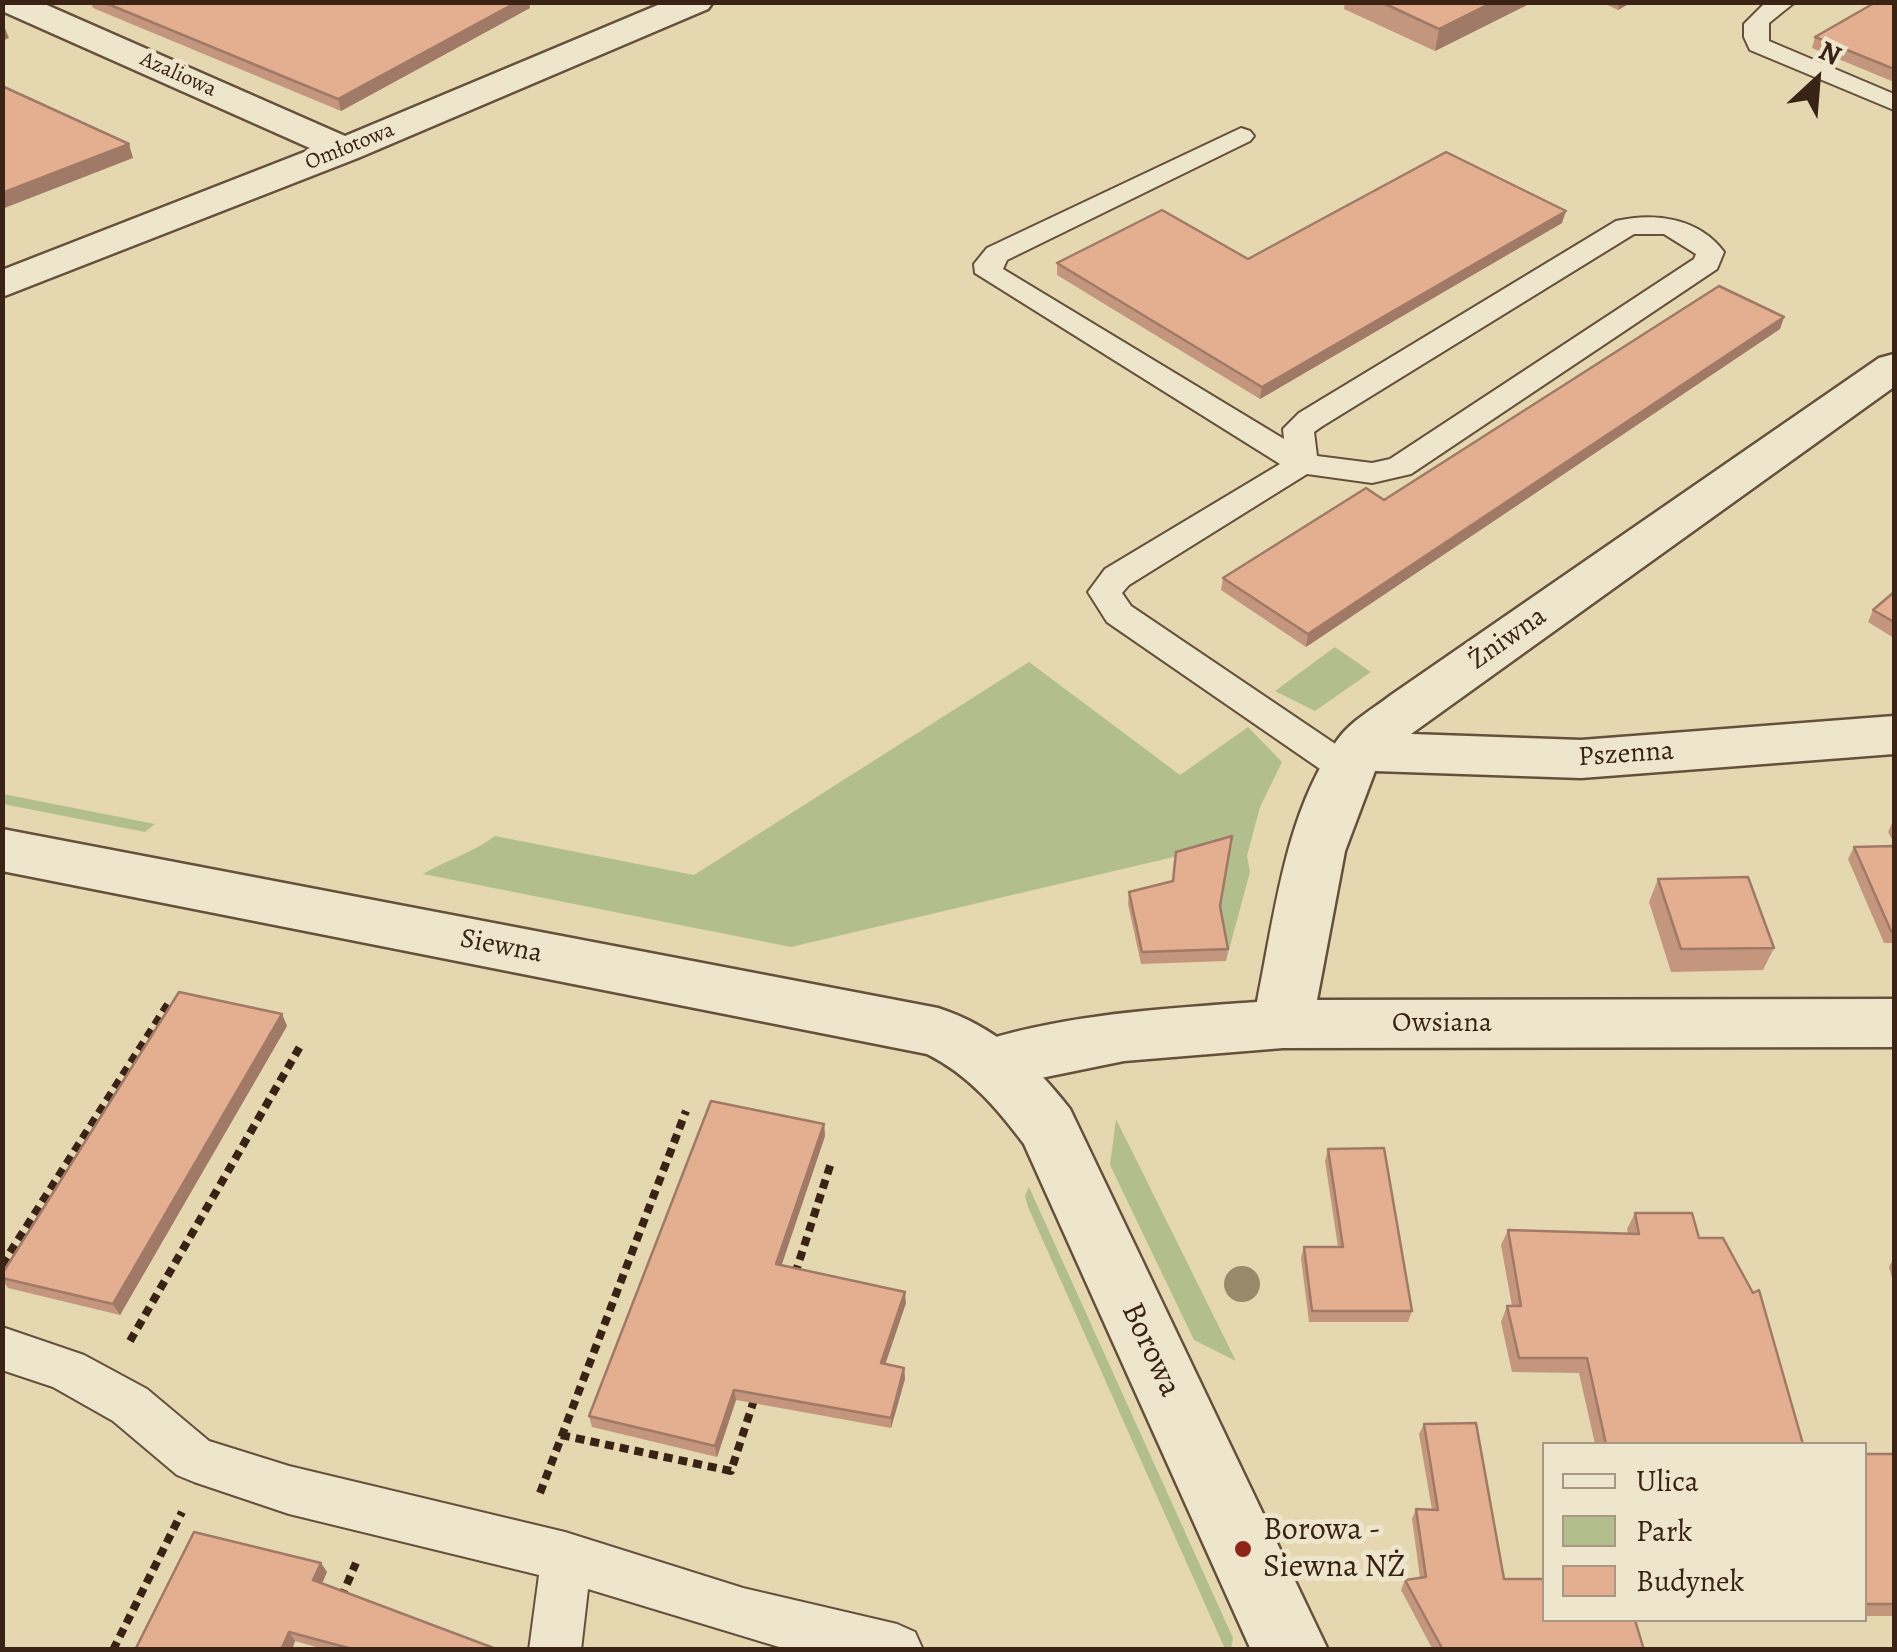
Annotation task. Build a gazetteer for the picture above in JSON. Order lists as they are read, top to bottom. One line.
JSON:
{"streets":{"street":["Azaliowa","Omłotowa","Żniwna","Pszenna","Siewna","Owsiana","Borowa"]},"crossings":[["Azaliowa","Omłotowa"],["Żniwna","Pszenna"],["Żniwna","Owsiana"],["Siewna","Owsiana"],["Siewna","Borowa"],["Owsiana","Borowa"]],"places":["Borowa - Siewna NŻ"],"legend":["Ulica","Park","Budynek"],"north":"top right"}
